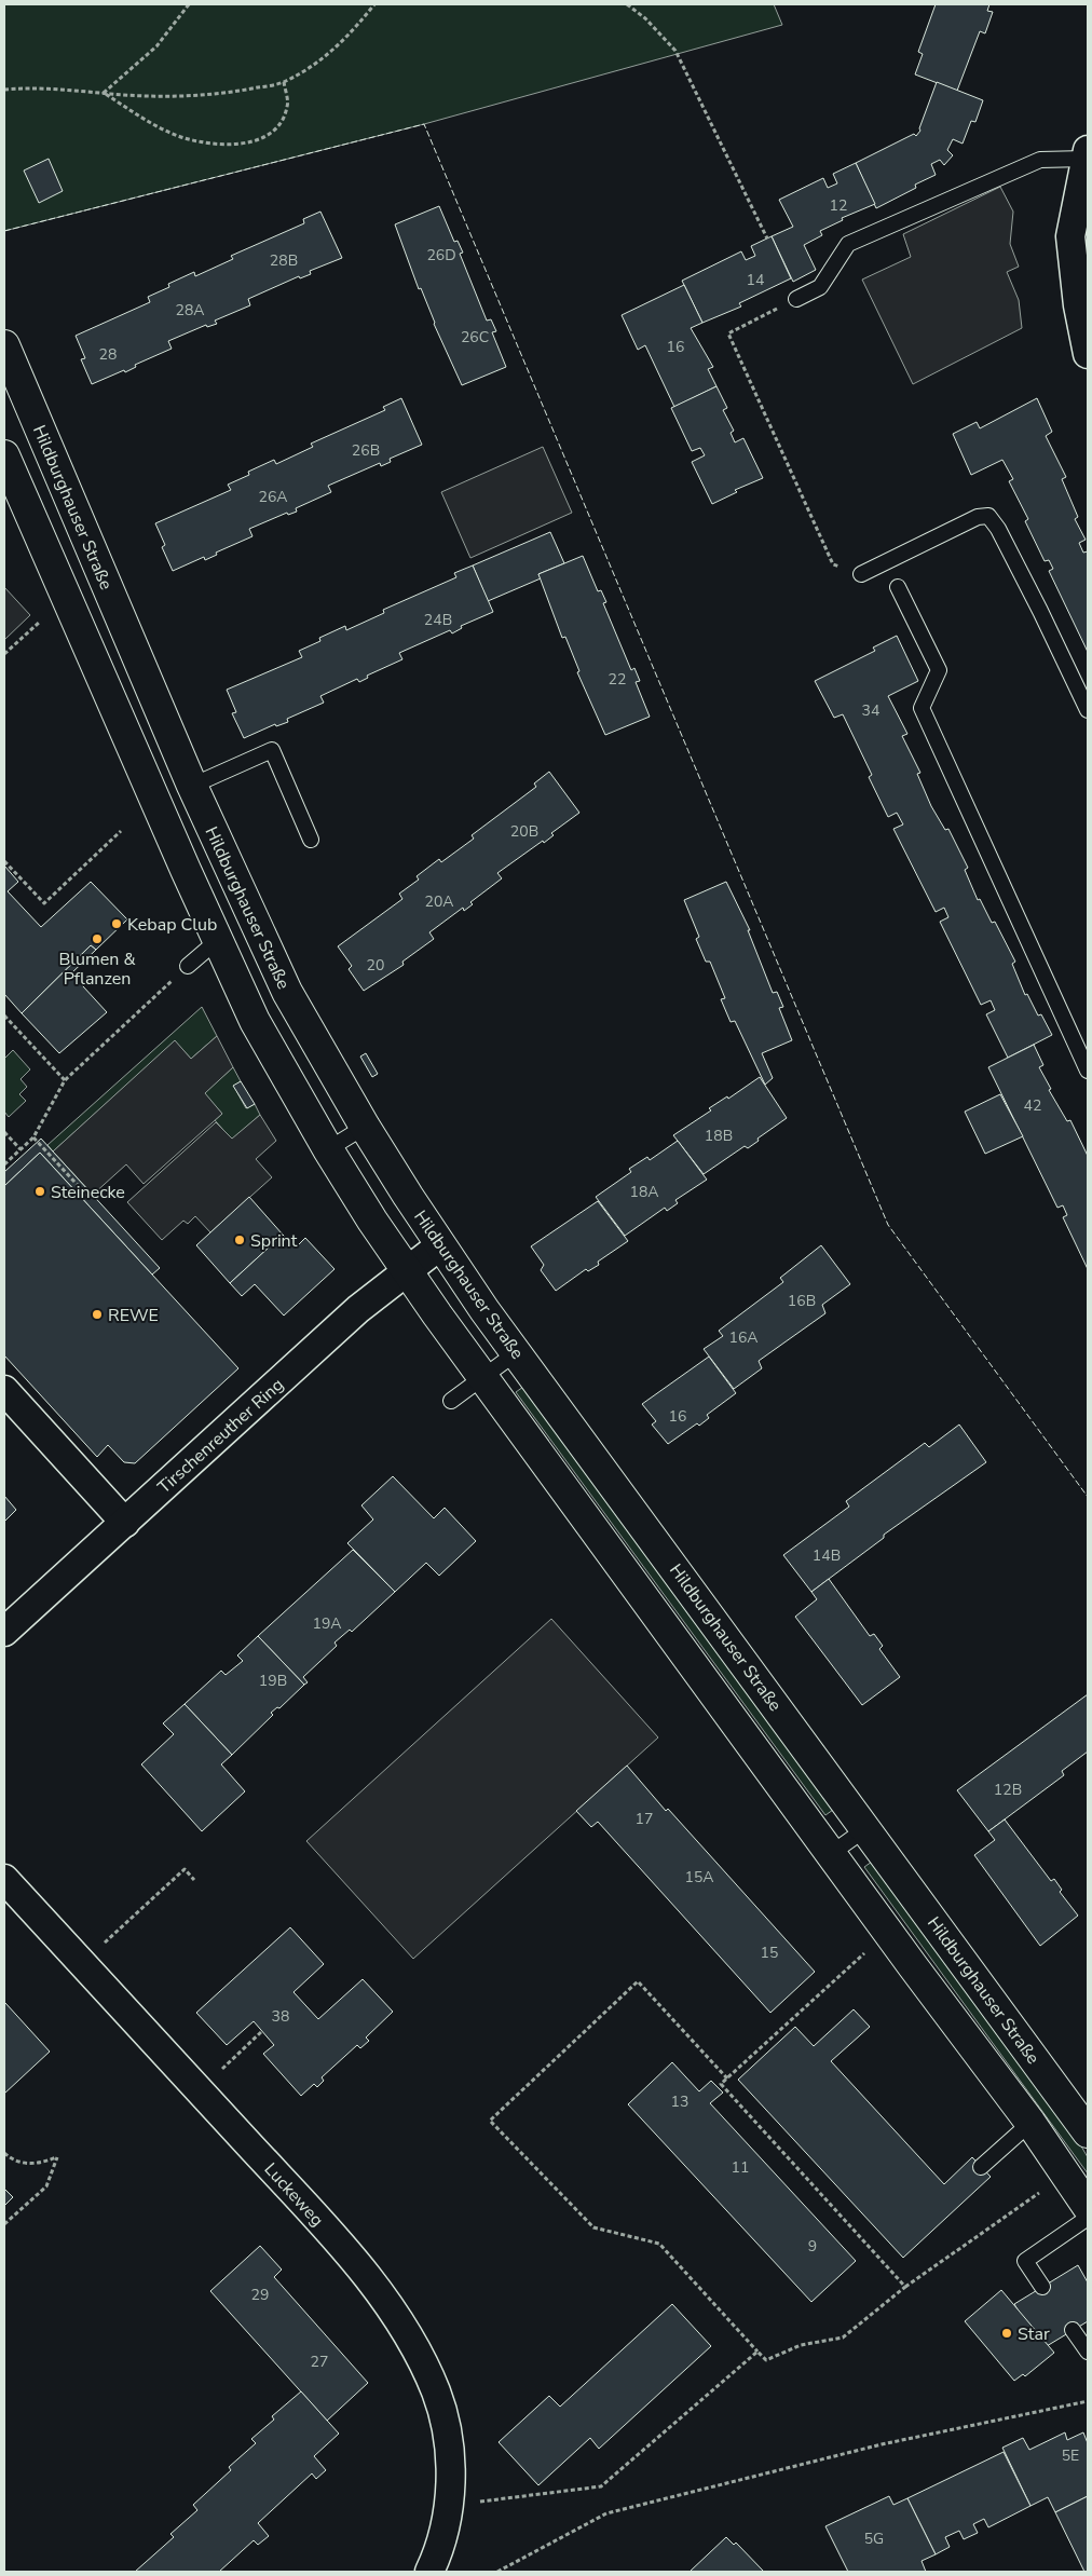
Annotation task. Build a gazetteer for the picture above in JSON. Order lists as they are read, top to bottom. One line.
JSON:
{"streets":{"main road":["Hildburghauser Straße"],"street":["Tirschenreuther Ring","Luckeweg"]},"crossings":[["Hildburghauser Straße","Tirschenreuther Ring"]],"places":["Kebap Club","Blumen & Pflanzen","Steinecke","Sprint","REWE","Star"],"house_numbers":["12","26D","28B","14","28A","26C","16","28","26B","26A","24B","22","34","20B","20A","20","42","18B","18A","16B","16A","16","14B","19A","19B","12B","17","15A","15","38","13","11","9","29","27","5E","5G"]}
